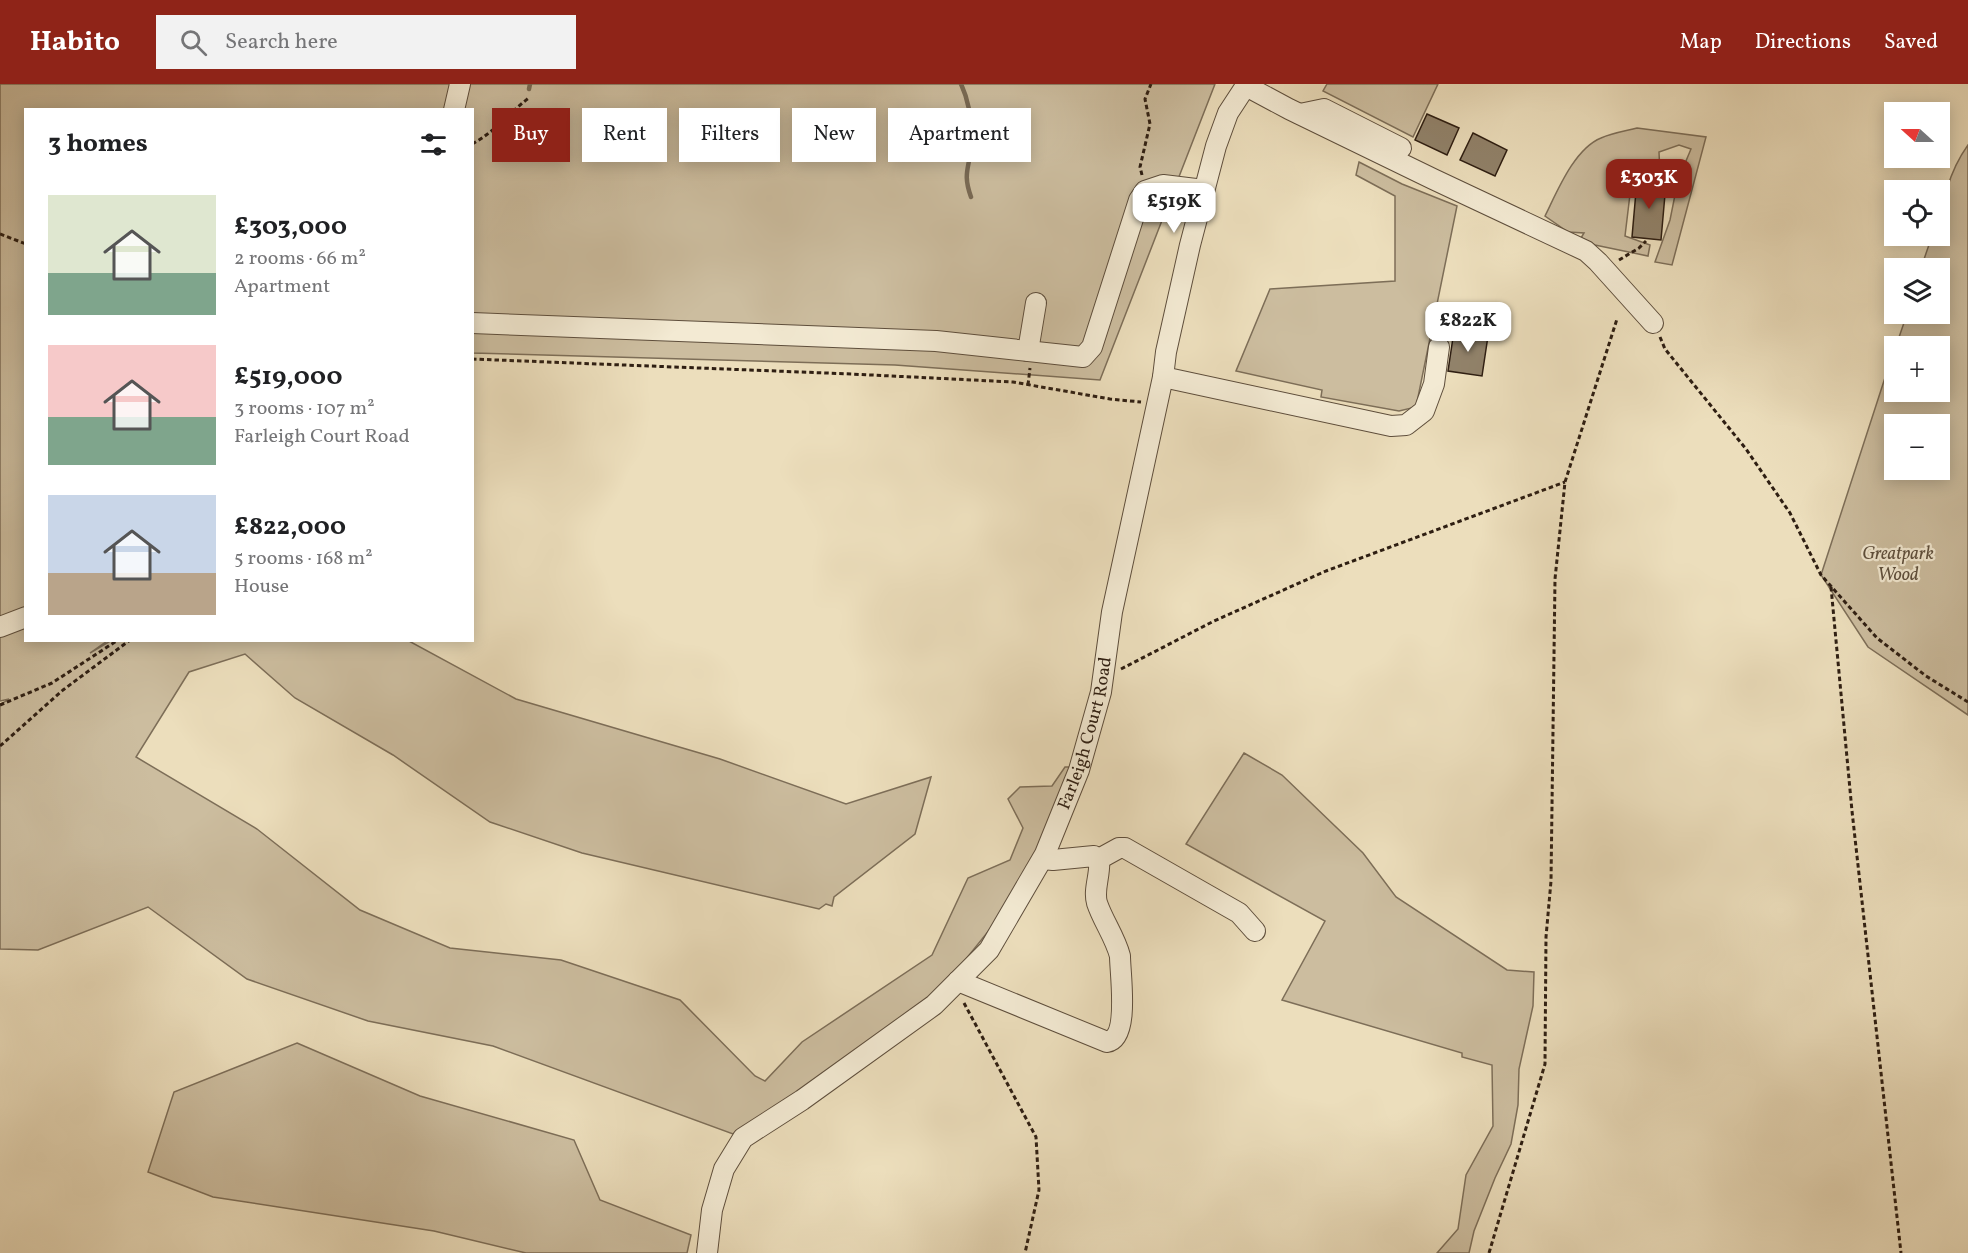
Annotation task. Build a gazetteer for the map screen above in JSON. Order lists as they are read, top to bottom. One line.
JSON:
{"streets":{"street":["Farleigh Court Road"]},"parks":["Greatpark Wood"],"north":"left","page":{"header":"Habito","search":"Search here","nav":["Map","Directions","Saved"],"map_buttons":["+","−"],"chip":["Buy","Rent","Filters","New","Apartment"],"heading":"3 homes","price":["£303K","£519K","£822K"],"list":[{"name":"£303,000","note":"2 rooms · 66 m² · Apartment"},{"name":"£519,000","note":"3 rooms · 107 m² · Farleigh Court Road"},{"name":"£822,000","note":"5 rooms · 168 m² · House"}]}}
